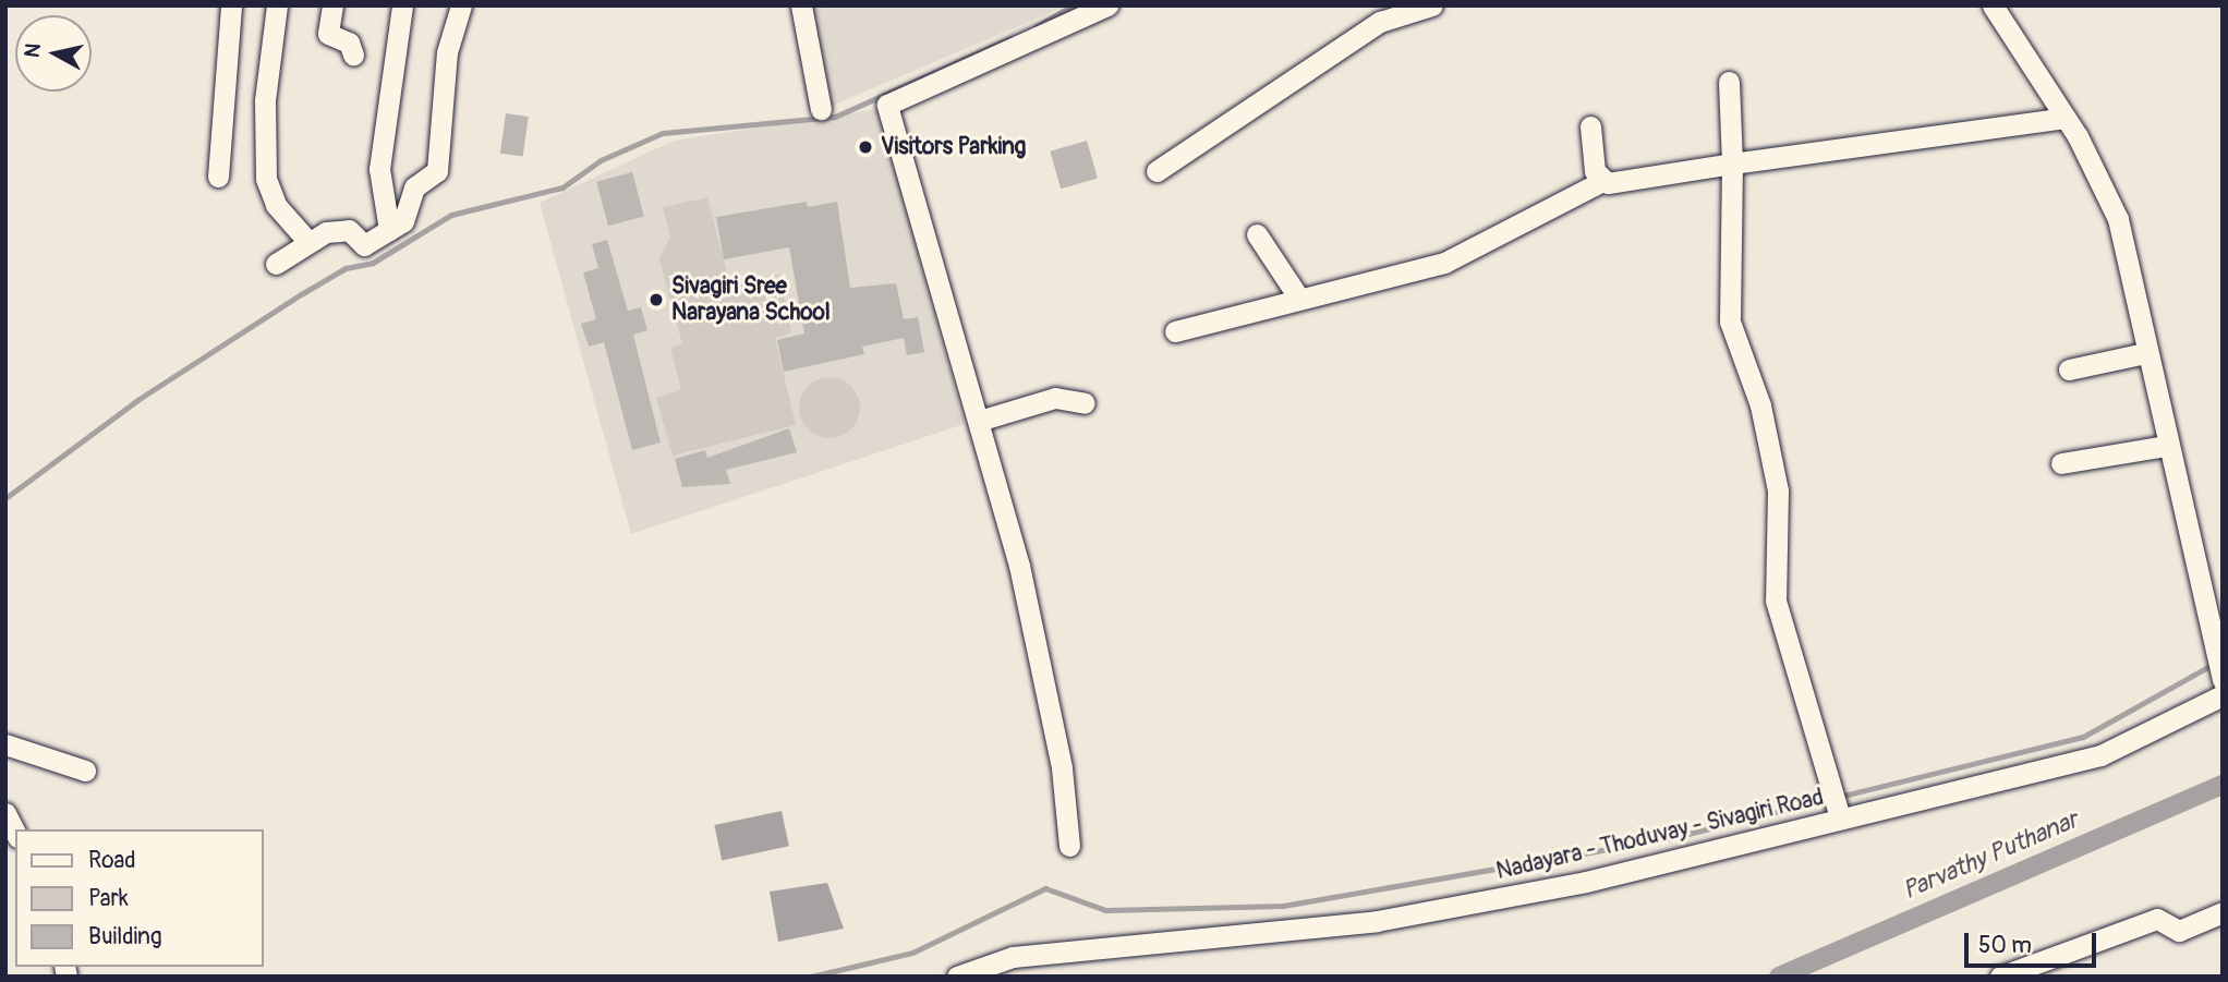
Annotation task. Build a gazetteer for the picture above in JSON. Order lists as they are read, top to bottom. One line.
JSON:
{"streets":{"street":["Nadayara - Thoduvay - Sivagiri Road"]},"water":["Parvathy Puthanar"],"places":["Visitors Parking","Sivagiri Sree Narayana School"],"legend":["Road","Park","Building"],"scale_bar":"50 m","north":"left"}
